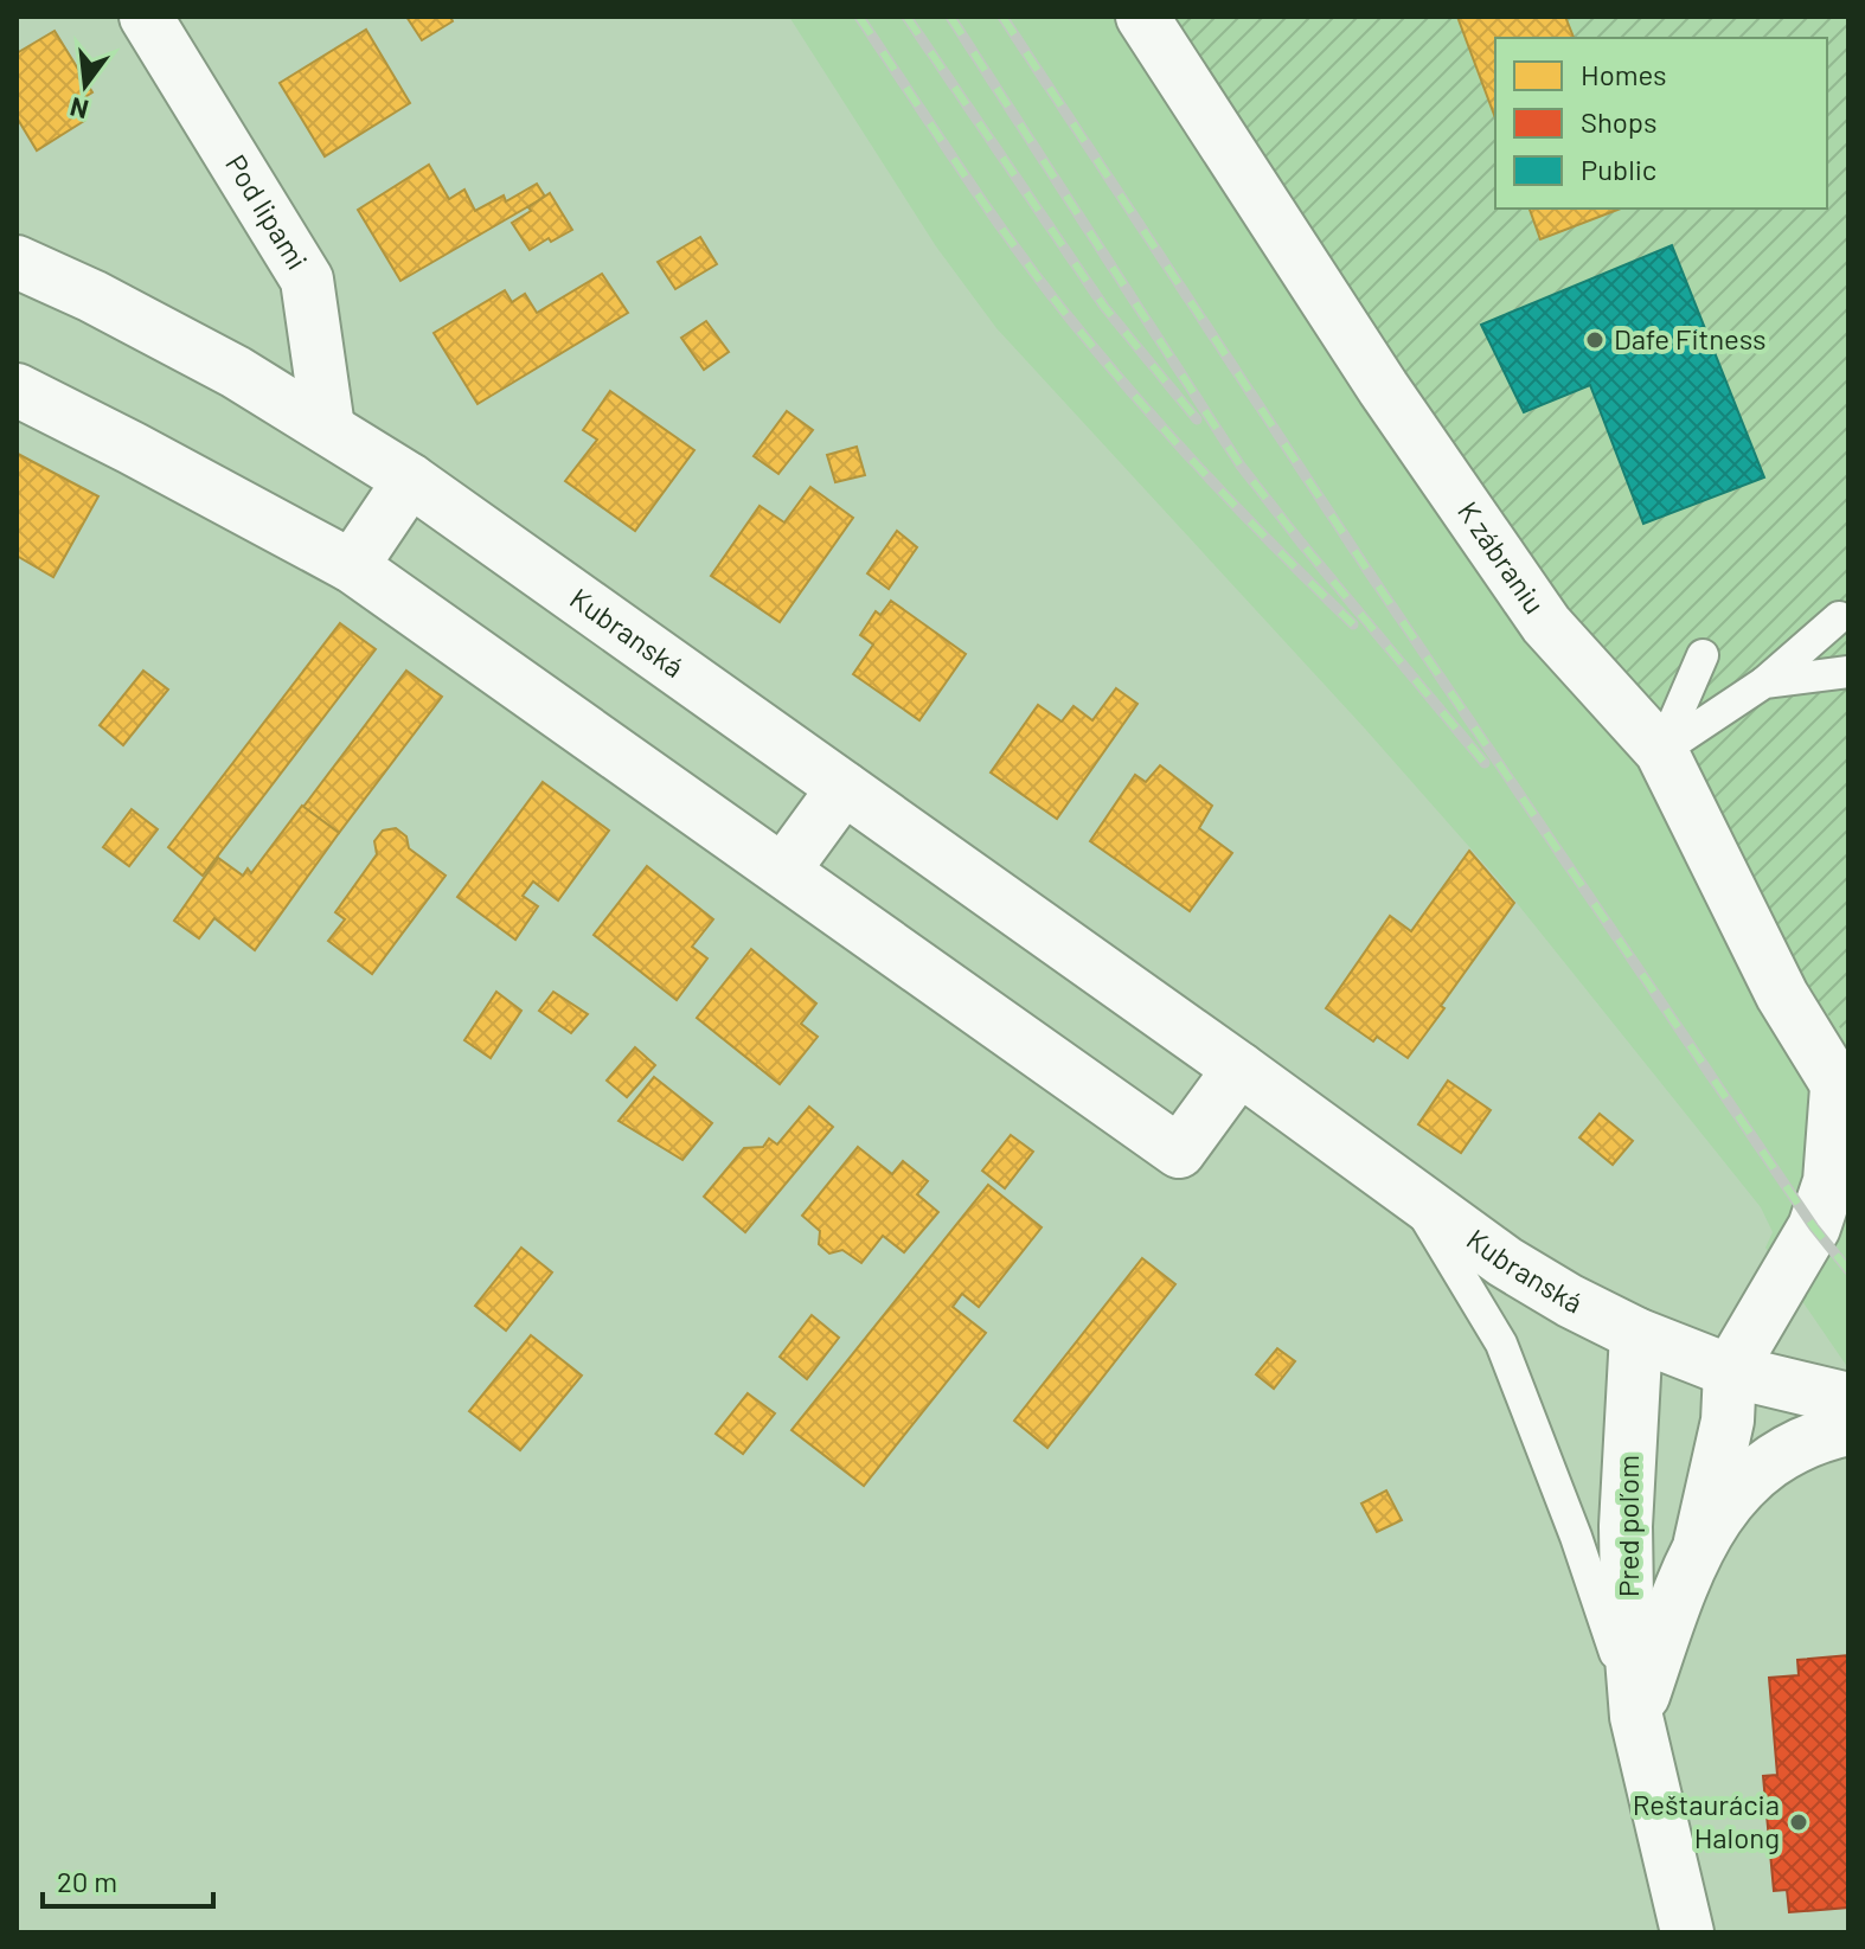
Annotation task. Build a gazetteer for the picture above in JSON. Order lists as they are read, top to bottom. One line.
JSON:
{"streets":{"street":["Pod lipami","K zábraniu","Kubranská","Pred poľom"]},"crossings":[["Pod lipami","Kubranská"],["Kubranská","Pred poľom"]],"places":["Dafe Fitness","Reštaurácia Halong"],"legend":["Homes","Shops","Public"],"scale_bar":"20 m","north":"bottom"}
